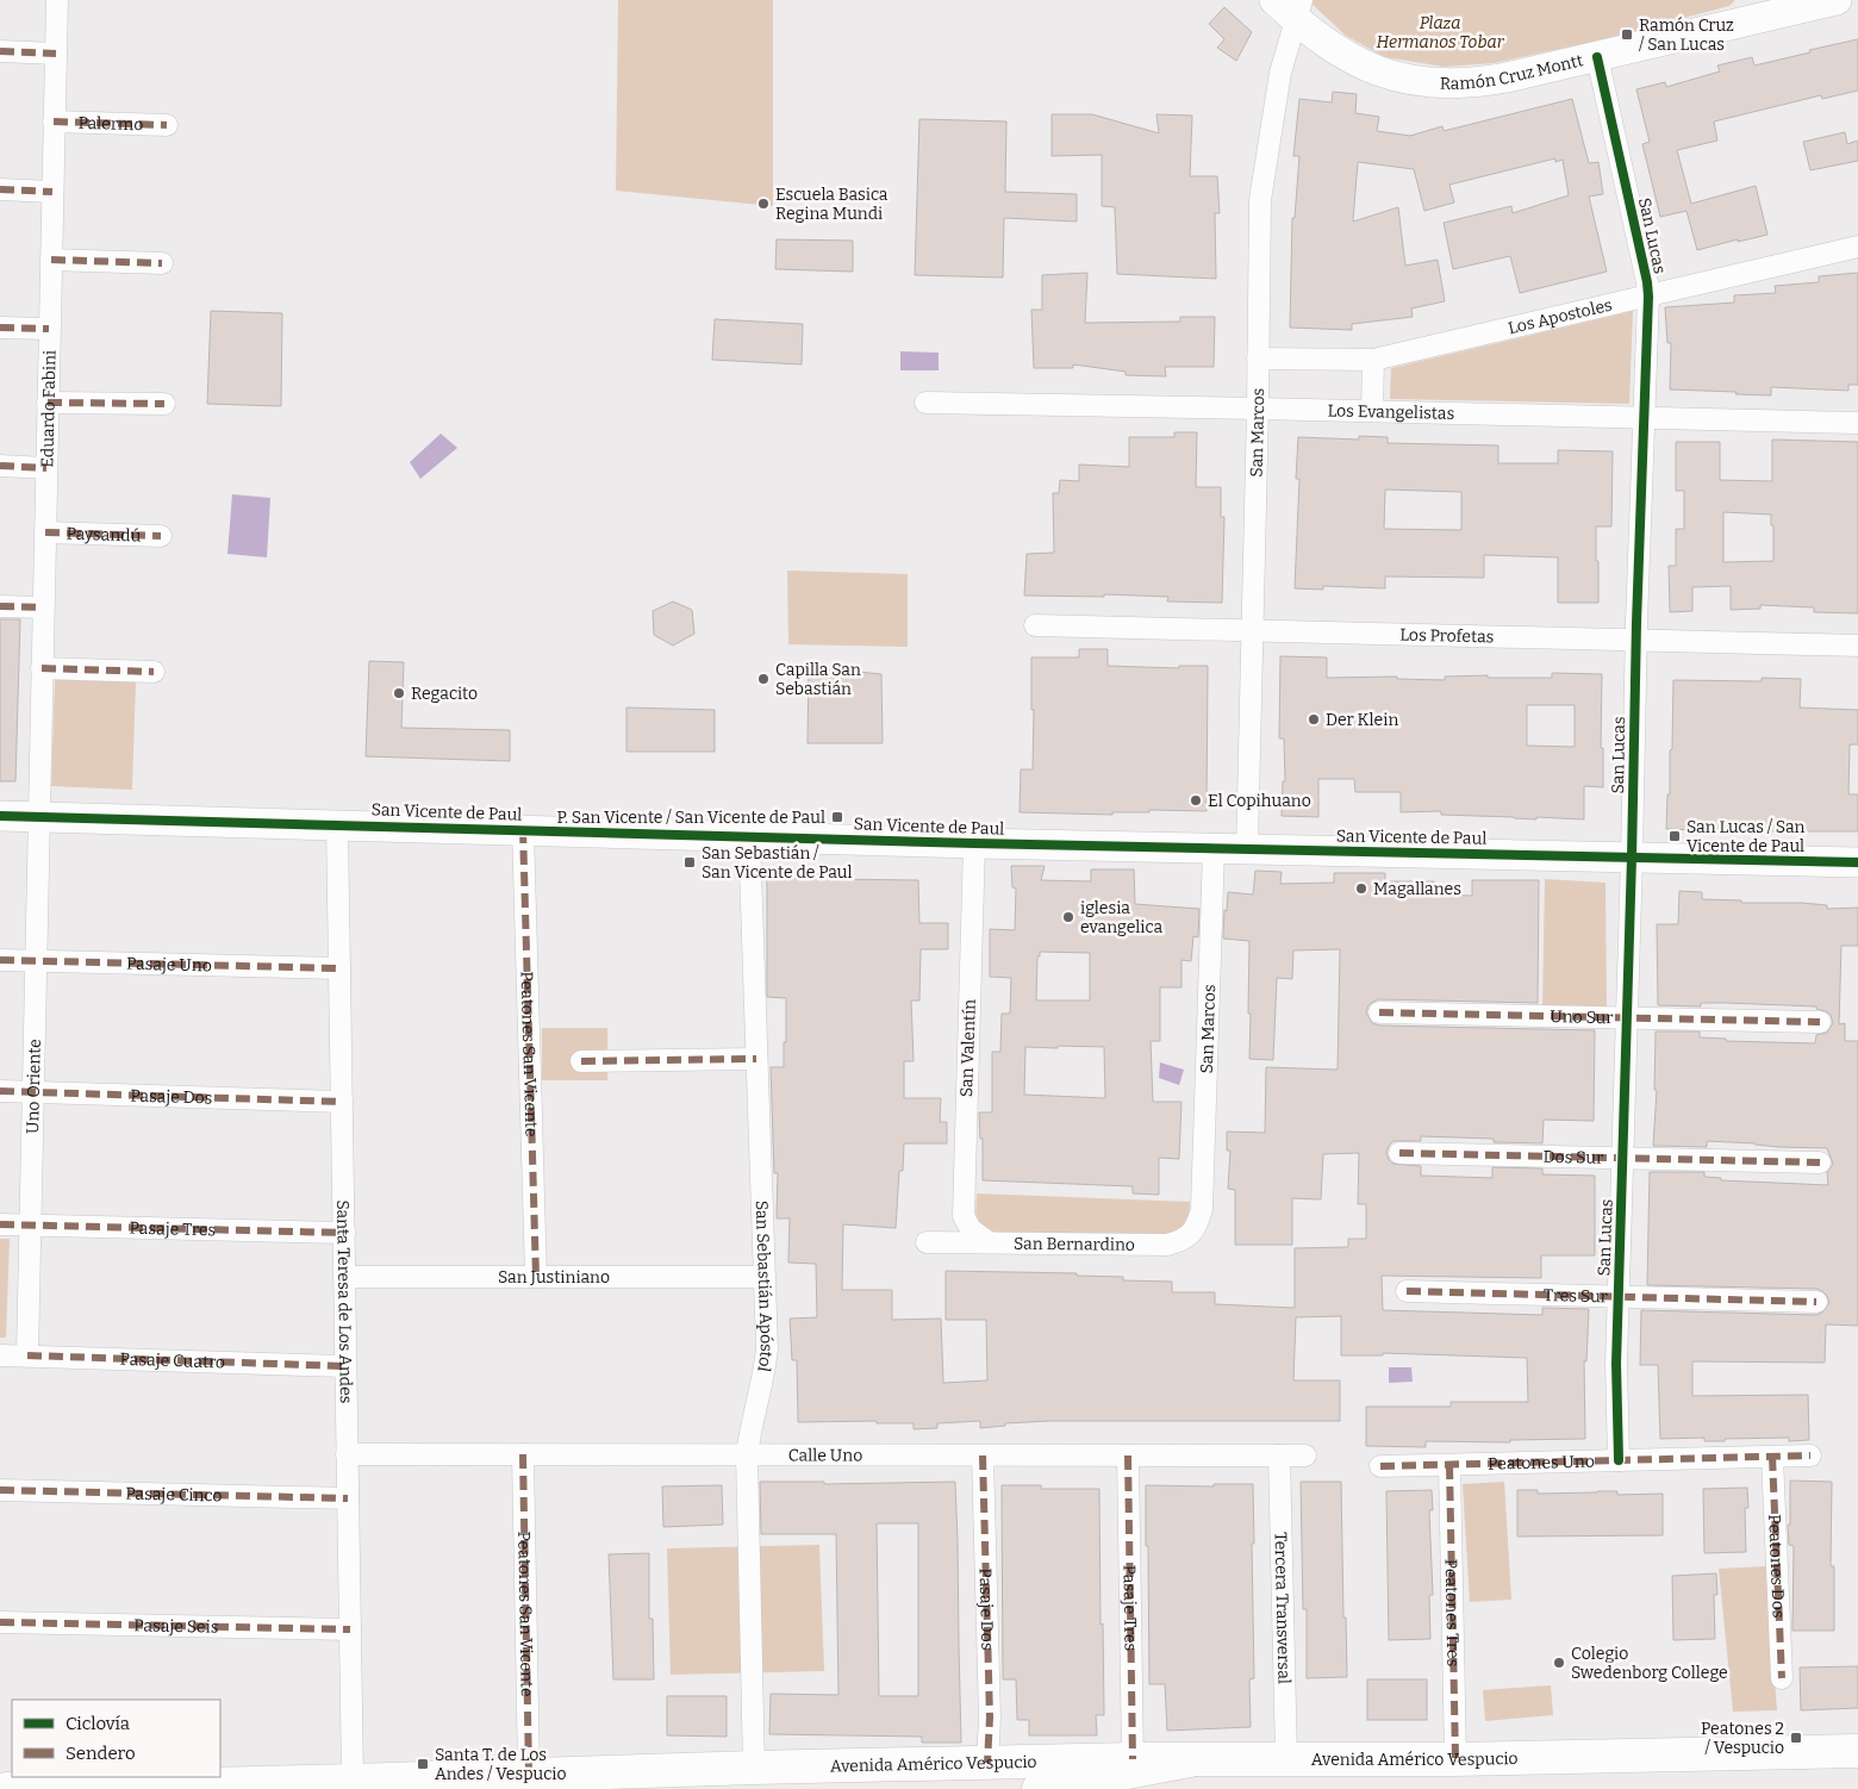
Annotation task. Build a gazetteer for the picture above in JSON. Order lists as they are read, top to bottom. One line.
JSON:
{"streets":{"main road":["Avenida Américo Vespucio"],"street":["Ramón Cruz Montt","Palermo","San Lucas","Los Apostoles","Eduardo Fabini","Los Evangelistas","San Marcos","Paysandú","Los Profetas","San Vicente de Paul","Pasaje Uno","Uno Sur","San Valentín","Peatones San Vicente","Uno Oriente","Pasaje Dos","Dos Sur","Pasaje Tres","San Bernardino","San Justiniano","San Sebastián Apóstol","Tres Sur","Santa Teresa de Los Andes","Pasaje Cuatro","Calle Uno","Peatones Uno","Pasaje Cinco","Peatones Dos","Tercera Transversal","Peatones Tres","Pasaje Seis"]},"crossings":[["Ramón Cruz Montt","San Lucas"],["Ramón Cruz Montt","San Marcos"],["Palermo","Eduardo Fabini"],["San Lucas","Los Apostoles"],["San Lucas","Los Evangelistas"],["San Lucas","Los Profetas"],["San Lucas","San Vicente de Paul"],["San Lucas","Uno Sur"],["San Lucas","Dos Sur"],["San Lucas","Tres Sur"],["San Lucas","Peatones Uno"],["Los Apostoles","San Marcos"],["Eduardo Fabini","Paysandú"],["Eduardo Fabini","San Vicente de Paul"],["Eduardo Fabini","Uno Oriente"],["Los Evangelistas","San Marcos"],["San Marcos","Los Profetas"],["San Marcos","San Vicente de Paul"],["San Marcos","San Bernardino"],["San Vicente de Paul","San Valentín"],["San Vicente de Paul","Peatones San Vicente"],["San Vicente de Paul","Uno Oriente"],["San Vicente de Paul","San Sebastián Apóstol"],["San Vicente de Paul","Santa Teresa de Los Andes"],["Pasaje Uno","Uno Oriente"],["Pasaje Uno","Santa Teresa de Los Andes"],["San Valentín","San Bernardino"],["Peatones San Vicente","San Justiniano"],["Peatones San Vicente","Calle Uno"],["Peatones San Vicente","Avenida Américo Vespucio"],["Uno Oriente","Pasaje Dos"],["Uno Oriente","Pasaje Tres"],["Uno Oriente","Pasaje Cuatro"],["Pasaje Dos","Santa Teresa de Los Andes"],["Pasaje Dos","Calle Uno"],["Pasaje Dos","Avenida Américo Vespucio"],["Pasaje Tres","Santa Teresa de Los Andes"],["Pasaje Tres","Calle Uno"],["Pasaje Tres","Avenida Américo Vespucio"],["San Justiniano","San Sebastián Apóstol"],["San Justiniano","Santa Teresa de Los Andes"],["San Sebastián Apóstol","Calle Uno"],["San Sebastián Apóstol","Avenida Américo Vespucio"],["Santa Teresa de Los Andes","Pasaje Cuatro"],["Santa Teresa de Los Andes","Calle Uno"],["Santa Teresa de Los Andes","Pasaje Cinco"],["Santa Teresa de Los Andes","Pasaje Seis"],["Santa Teresa de Los Andes","Avenida Américo Vespucio"],["Calle Uno","Tercera Transversal"],["Peatones Uno","Peatones Dos"],["Peatones Uno","Peatones Tres"],["Tercera Transversal","Avenida Américo Vespucio"],["Peatones Tres","Avenida Américo Vespucio"]],"parks":["Plaza Hermanos Tobar"],"places":{"transit":["Ramón Cruz / San Lucas","P. San Vicente / San Vicente de Paul","San Lucas / San Vicente de Paul","San Sebastián / San Vicente de Paul","Peatones 2 / Vespucio","Santa T. de Los Andes / Vespucio"],"other":["Escuela Basica Regina Mundi","Capilla San Sebastián","Regacito","Der Klein","El Copihuano","Magallanes","iglesia evangelica","Colegio Swedenborg College"]},"legend":["Ciclovía","Sendero"]}
